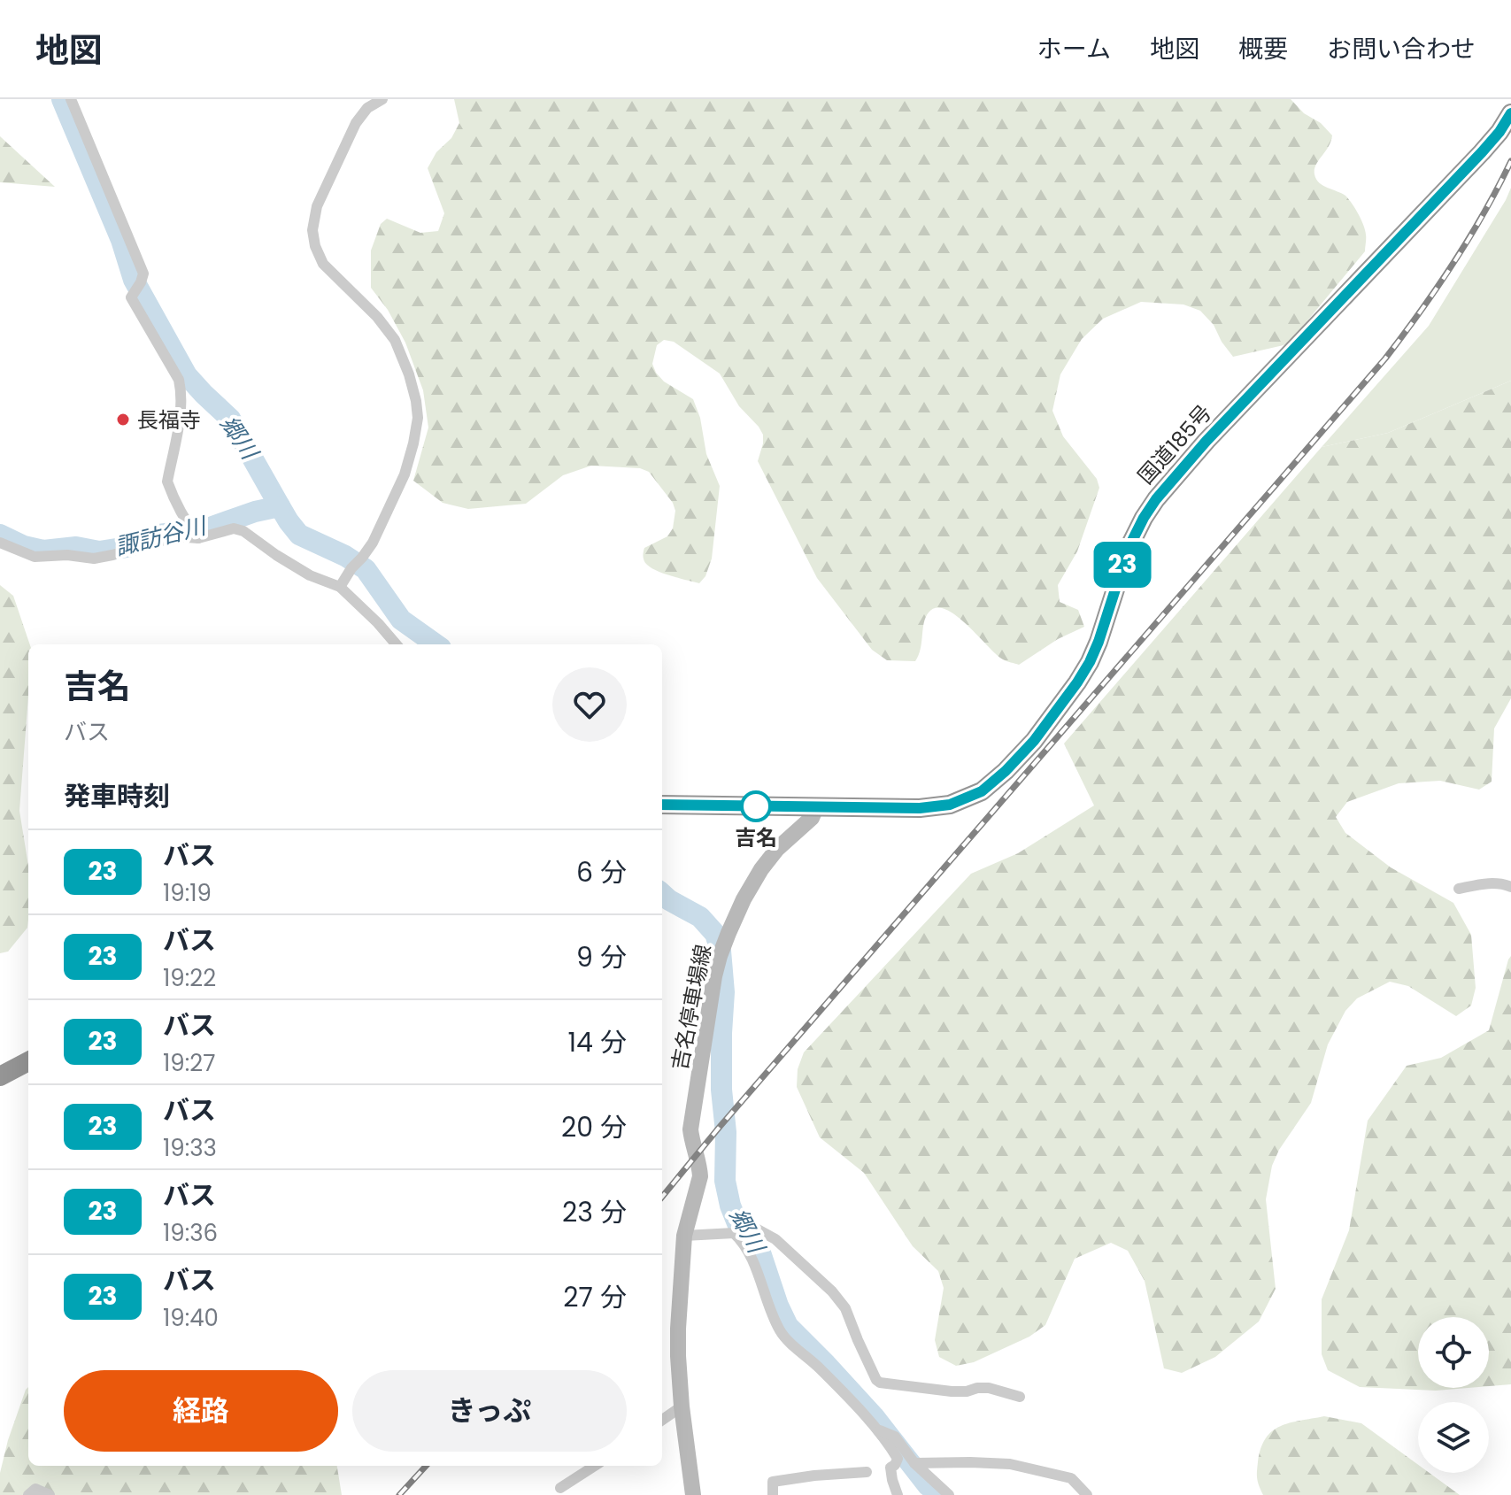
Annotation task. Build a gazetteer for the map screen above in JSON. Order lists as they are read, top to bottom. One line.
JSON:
{"streets":{"highway":["国道185号"],"main road":["吉名停車場線"]},"crossings":[["国道185号","吉名停車場線"]],"water":["郷川","諏訪谷川"],"places":["長福寺","吉名"],"lines":["bus line 23"],"page":{"header":"地図","nav":["ホーム","地図","概要","お問い合わせ"],"on_map":"23","heading":[["吉名","バス"],"発車時刻"],"list":[{"mark":"23","name":"バス","note":"19:19","value":"6 分"},{"mark":"23","name":"バス","note":"19:22","value":"9 分"},{"mark":"23","name":"バス","note":"19:27","value":"14 分"},{"mark":"23","name":"バス","note":"19:33","value":"20 分"},{"mark":"23","name":"バス","note":"19:36","value":"23 分"},{"mark":"23","name":"バス","note":"19:40","value":"27 分"}],"buttons":["経路","きっぷ"]}}
